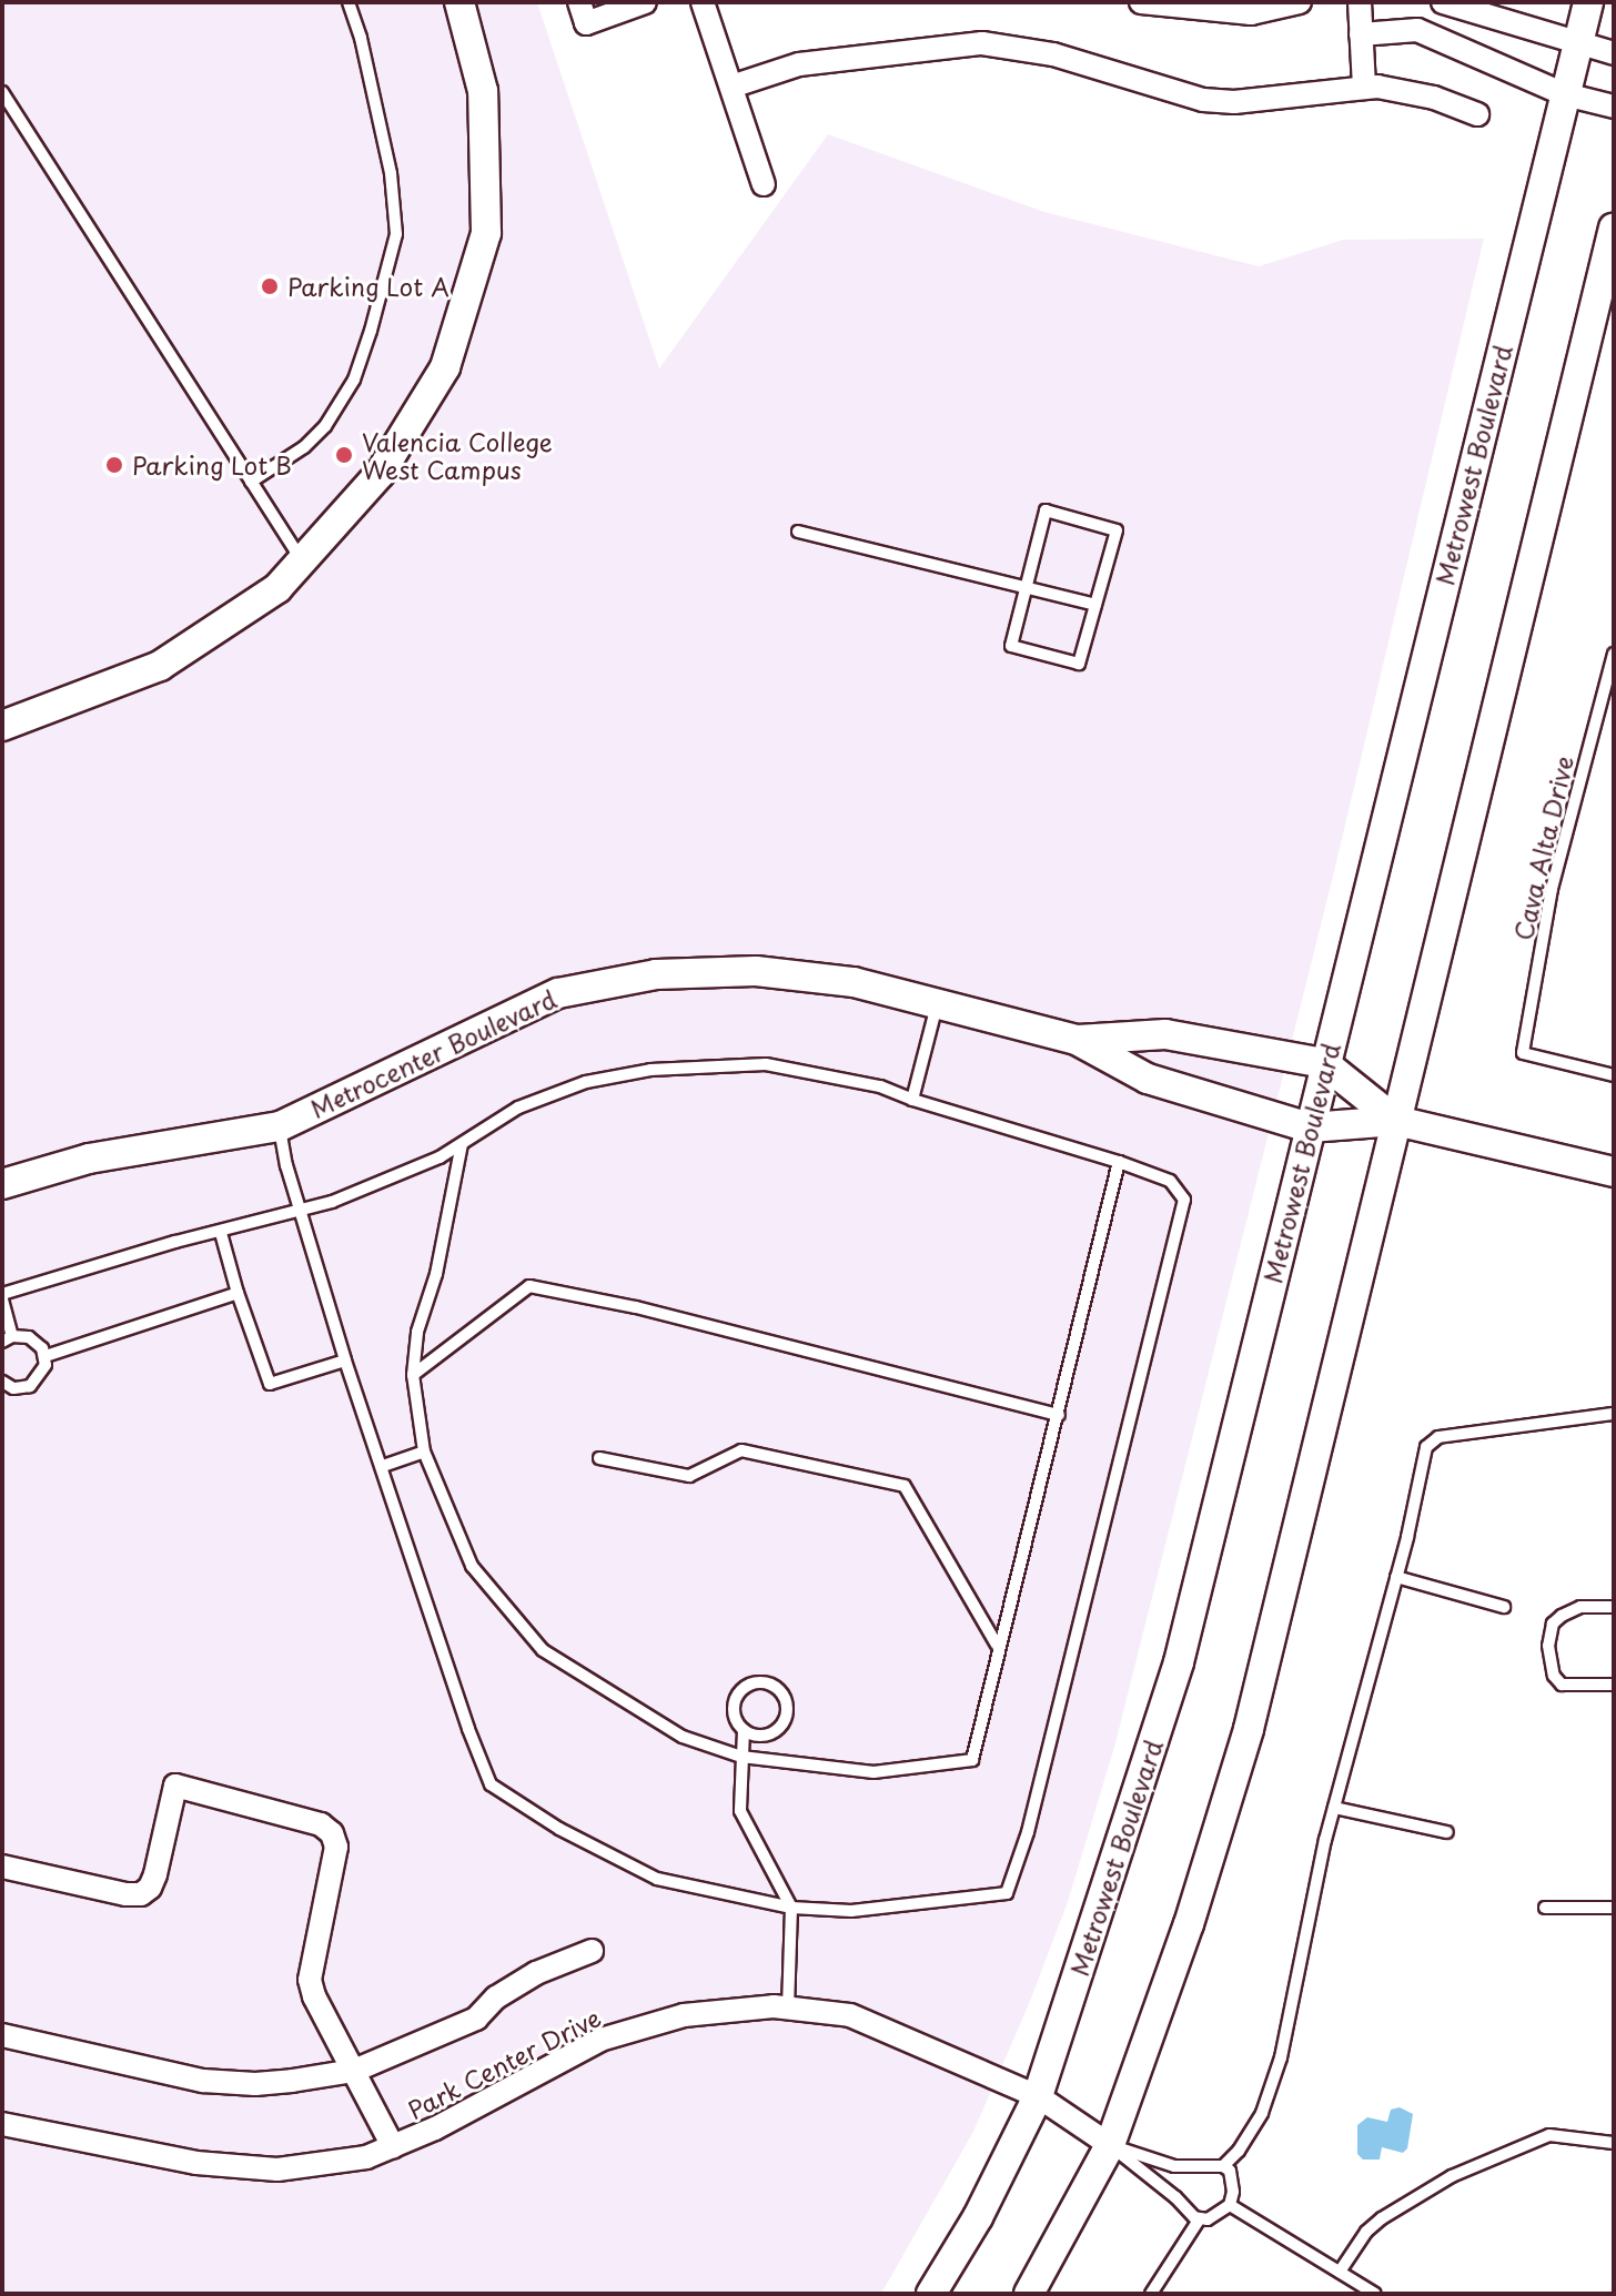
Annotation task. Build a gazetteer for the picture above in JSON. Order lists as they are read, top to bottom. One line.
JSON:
{"streets":{"street":["Metrowest Boulevard","Metrocenter Boulevard","Park Center Drive"],"lane":["Cava Alta Drive"]},"crossings":[["Metrowest Boulevard","Metrocenter Boulevard"],["Metrowest Boulevard","Park Center Drive"]],"places":["Parking Lot A","Valencia College West Campus","Parking Lot B"]}
